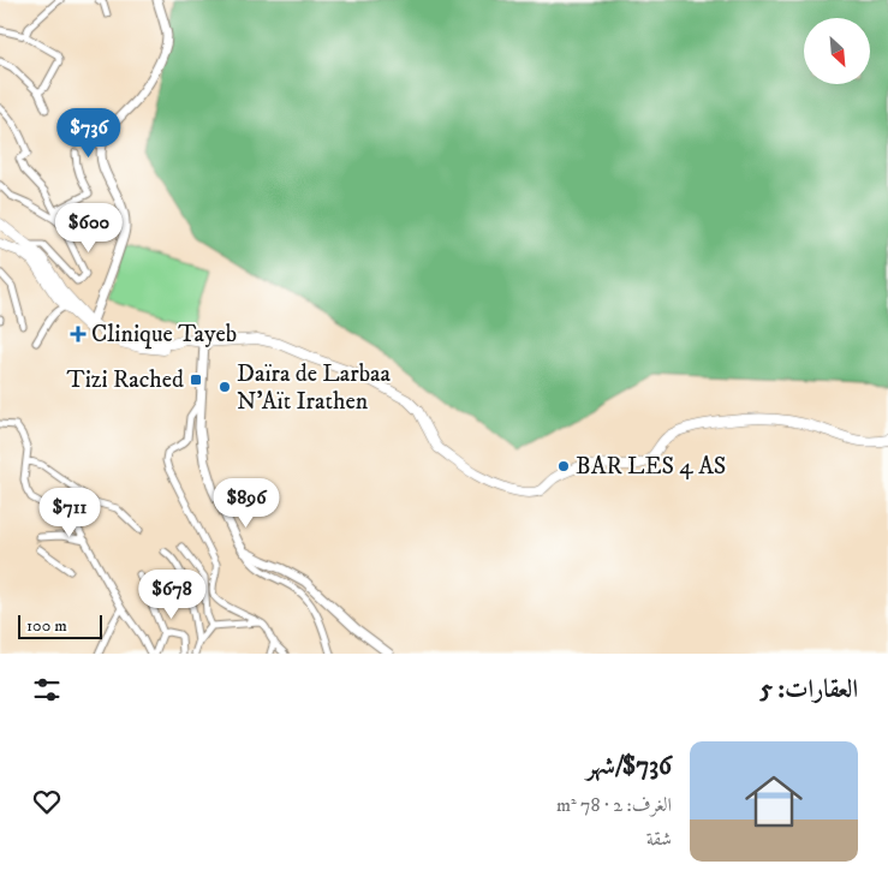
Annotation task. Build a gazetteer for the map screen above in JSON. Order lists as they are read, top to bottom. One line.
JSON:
{"places":{"health":["Clinique Tayeb"],"transit":["Tizi Rached"],"other":["Daïra de Larbaa N'Aït Irathen","BAR LES 4 AS"]},"scale_bar":"100 m","north":"bottom right","page":{"price":["$736","$600","$896","$711","$678"],"scale":"100 m","heading":"العقارات: 5","list":[{"name":"$736/شهر","note":"الغرف: 2 · 78 m² · شقة"}]}}
